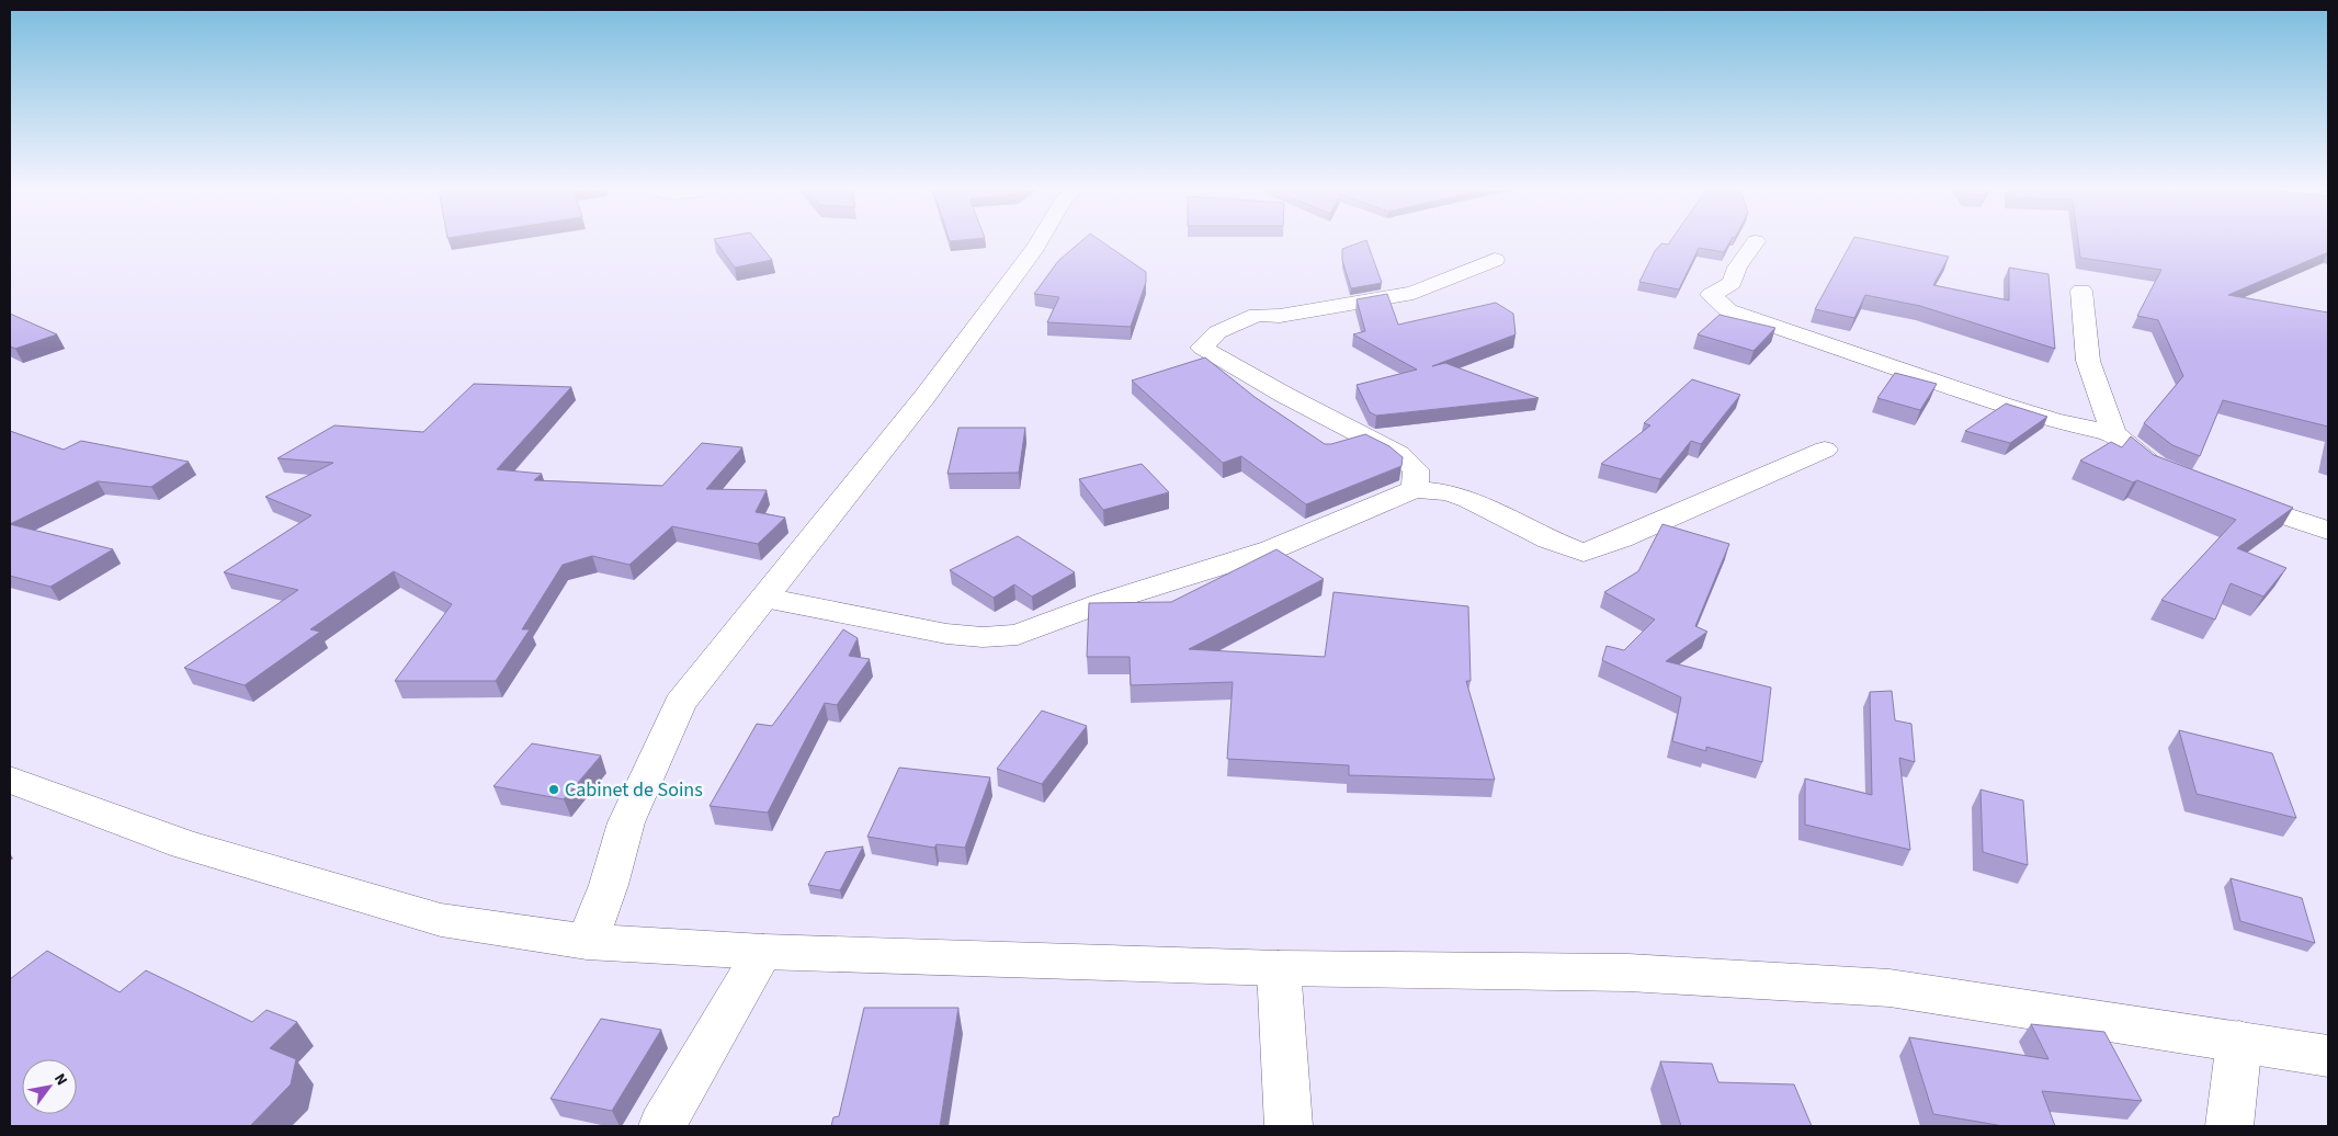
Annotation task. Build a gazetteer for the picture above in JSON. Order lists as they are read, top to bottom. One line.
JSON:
{"places":["Cabinet de Soins"],"north":"top right"}
